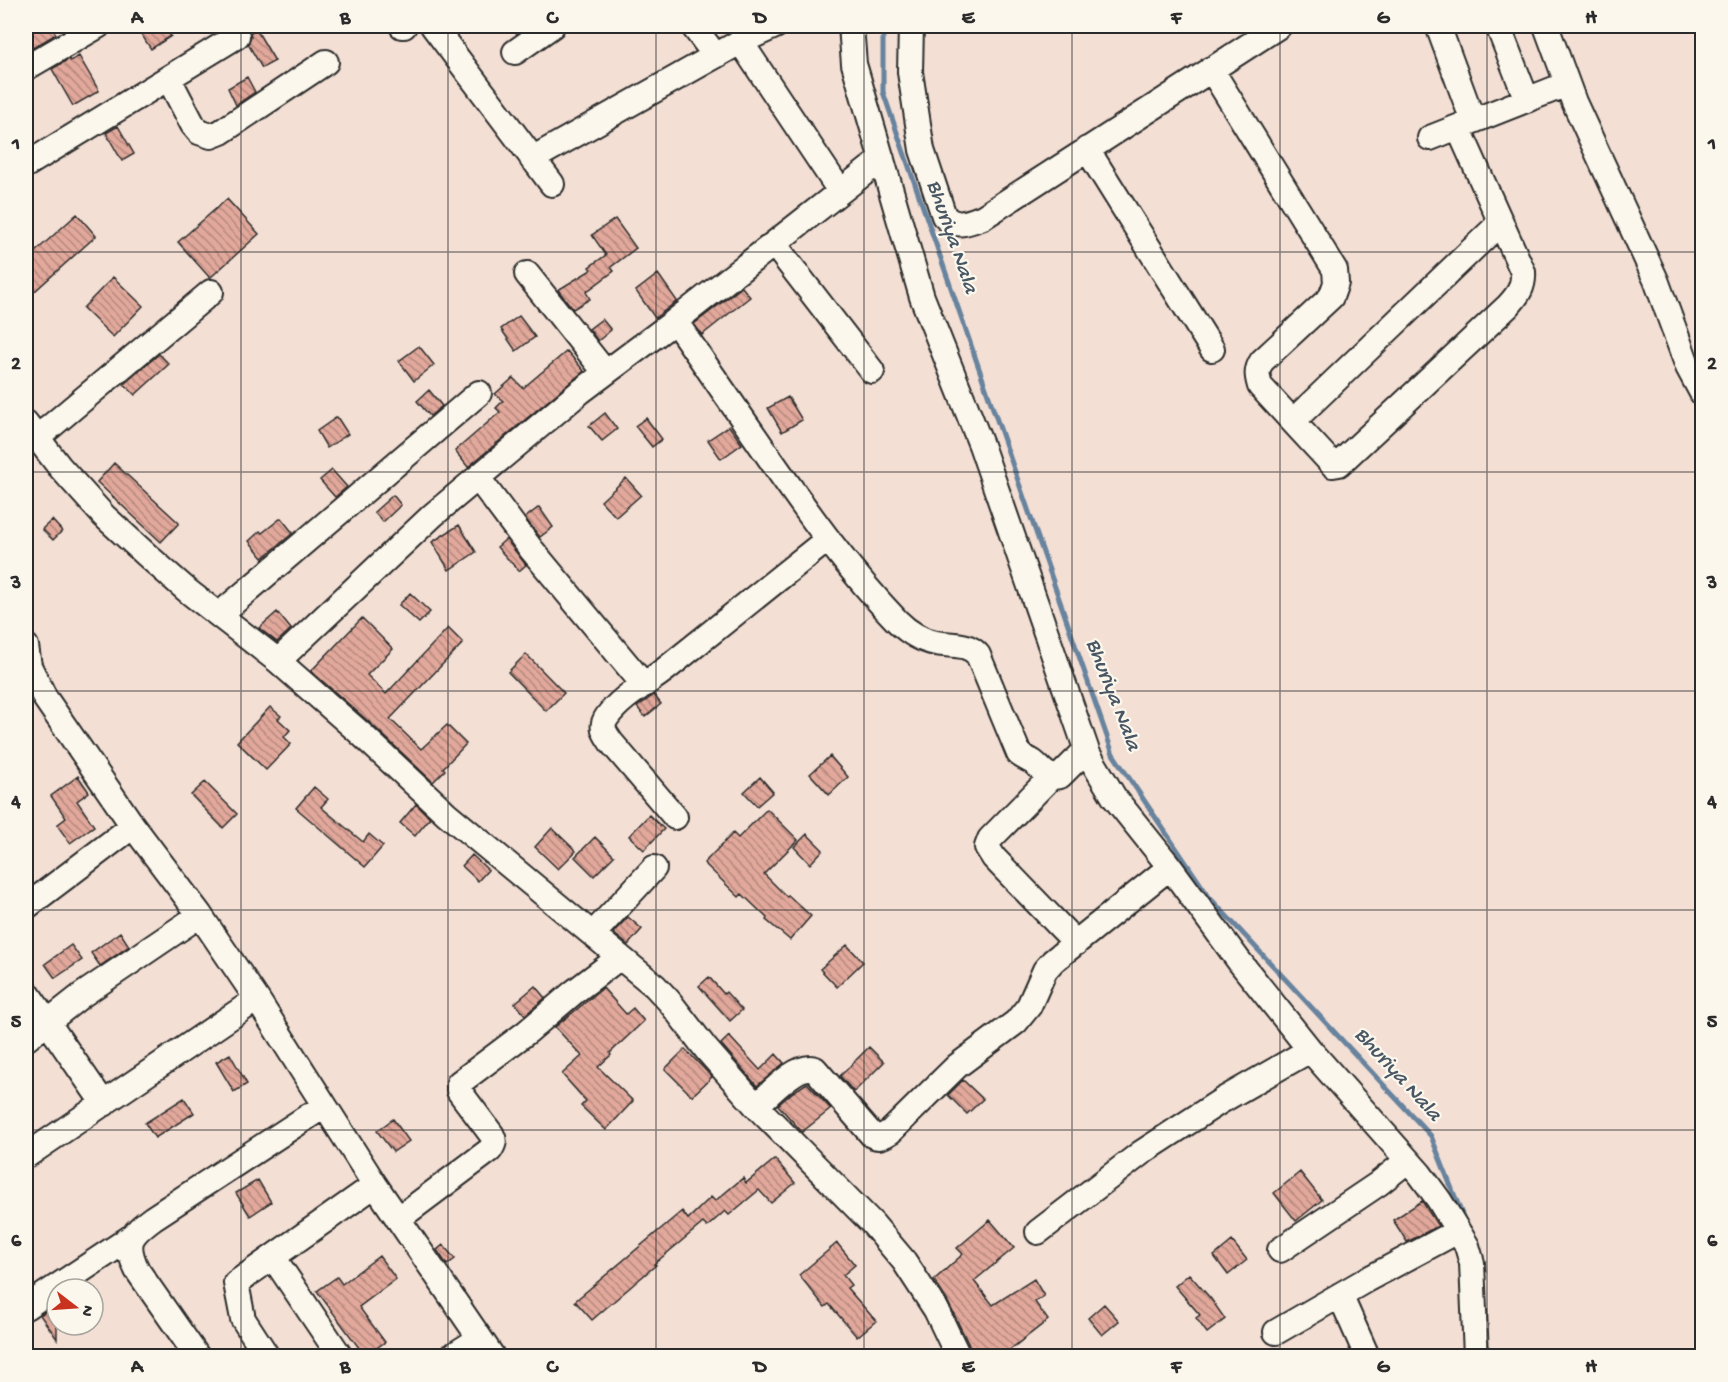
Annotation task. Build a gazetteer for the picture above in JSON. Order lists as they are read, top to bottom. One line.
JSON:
{"water":["Bhuriya Nala"],"north":"right","grid":{"columns":["A","B","C","D","E","F","G","H"],"rows":["1","2","3","4","5","6"]}}
